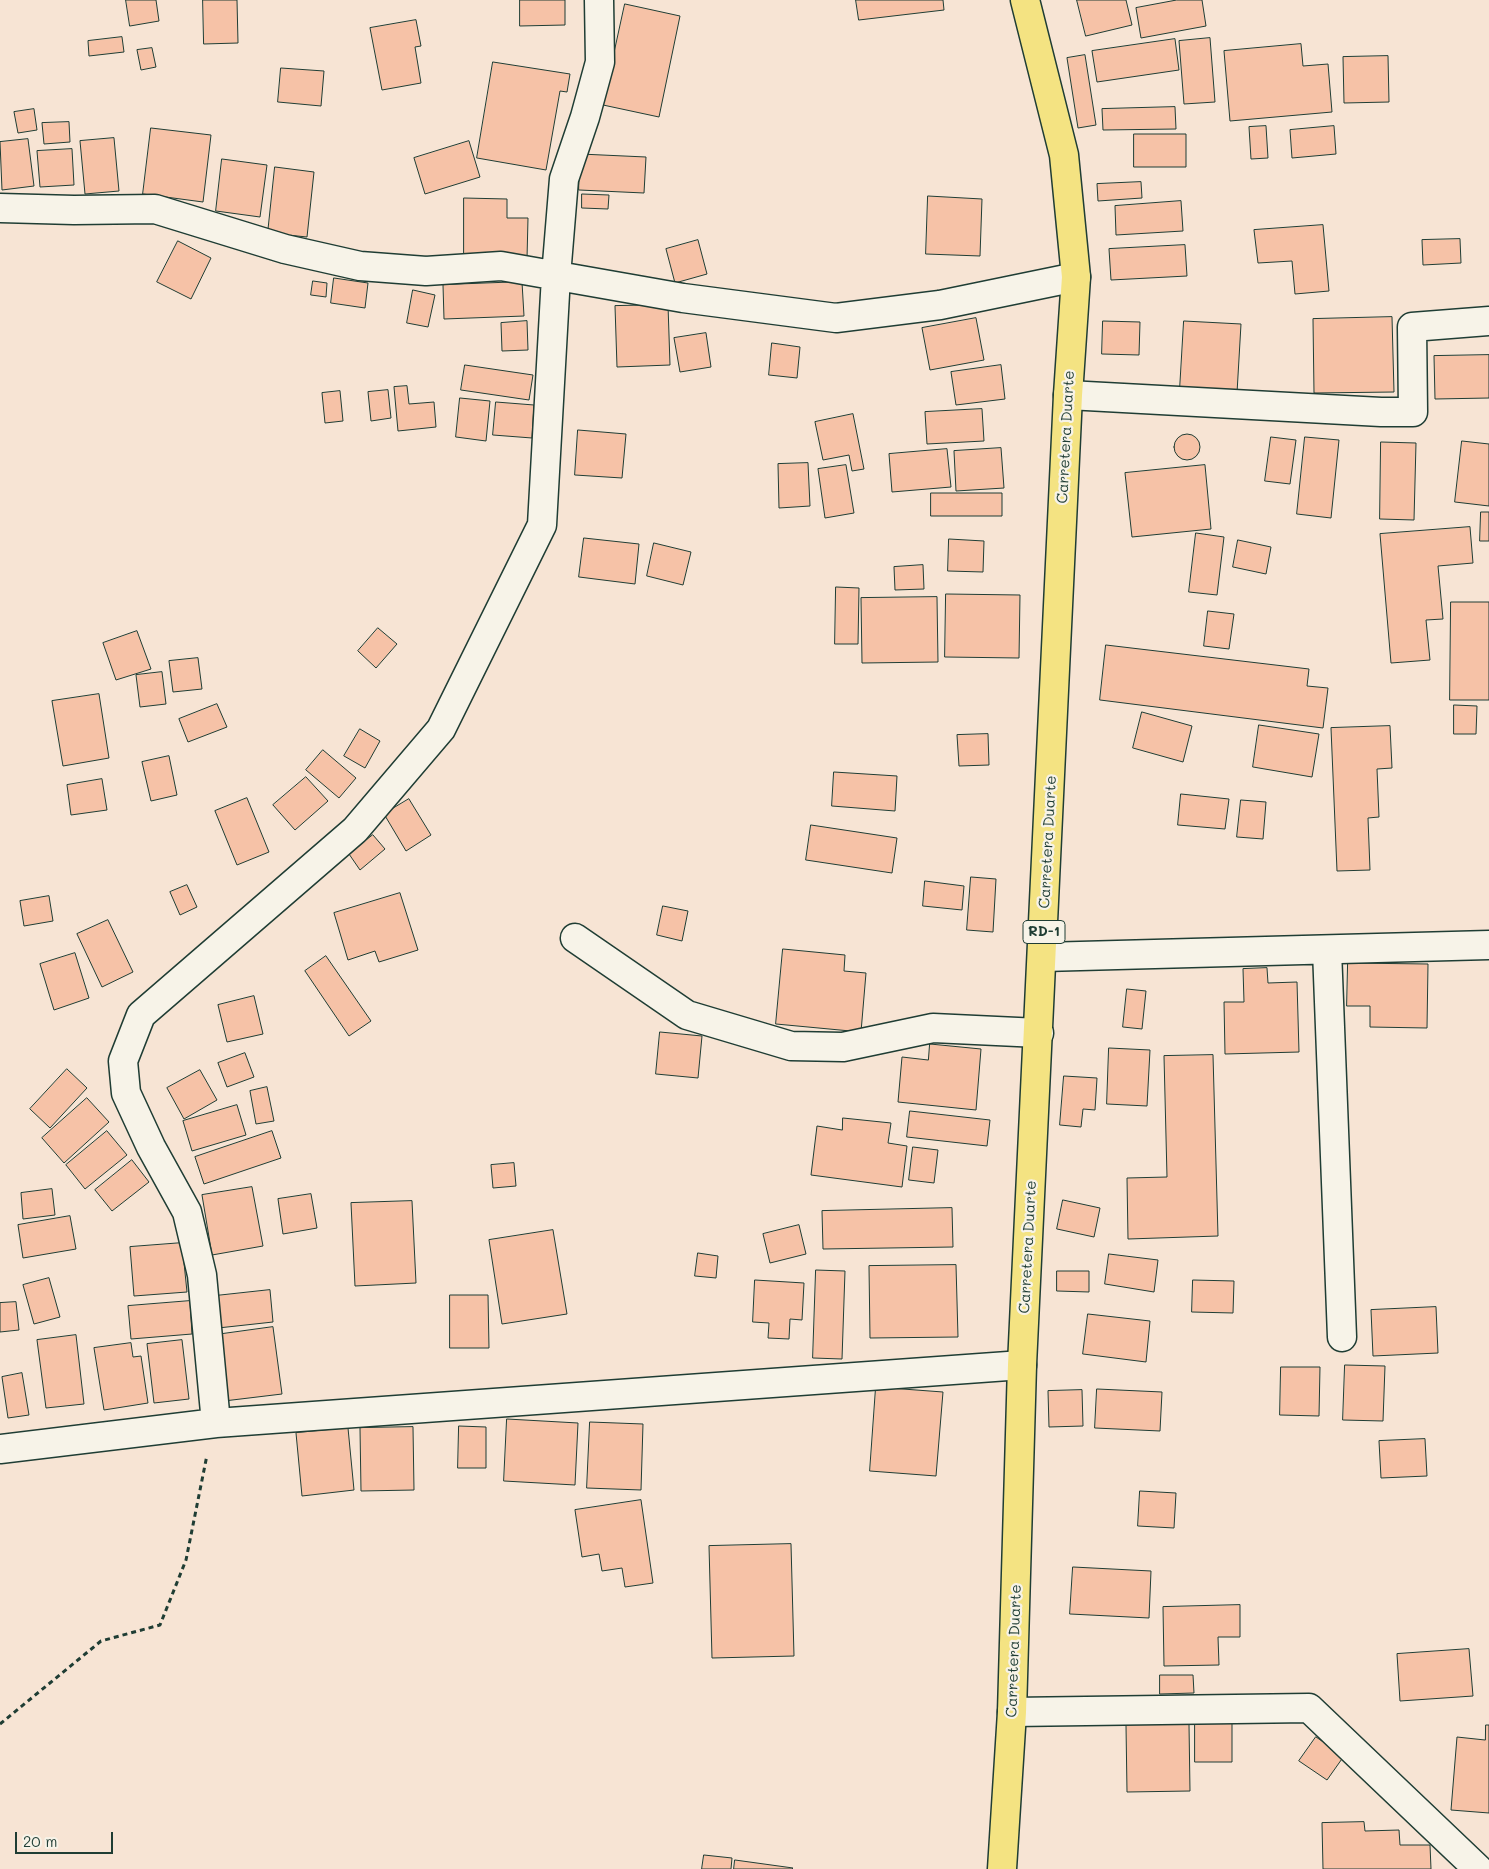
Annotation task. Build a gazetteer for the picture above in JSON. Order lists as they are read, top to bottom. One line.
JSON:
{"streets":{"main road":["Carretera Duarte","RD-1"]},"scale_bar":"20 m"}
